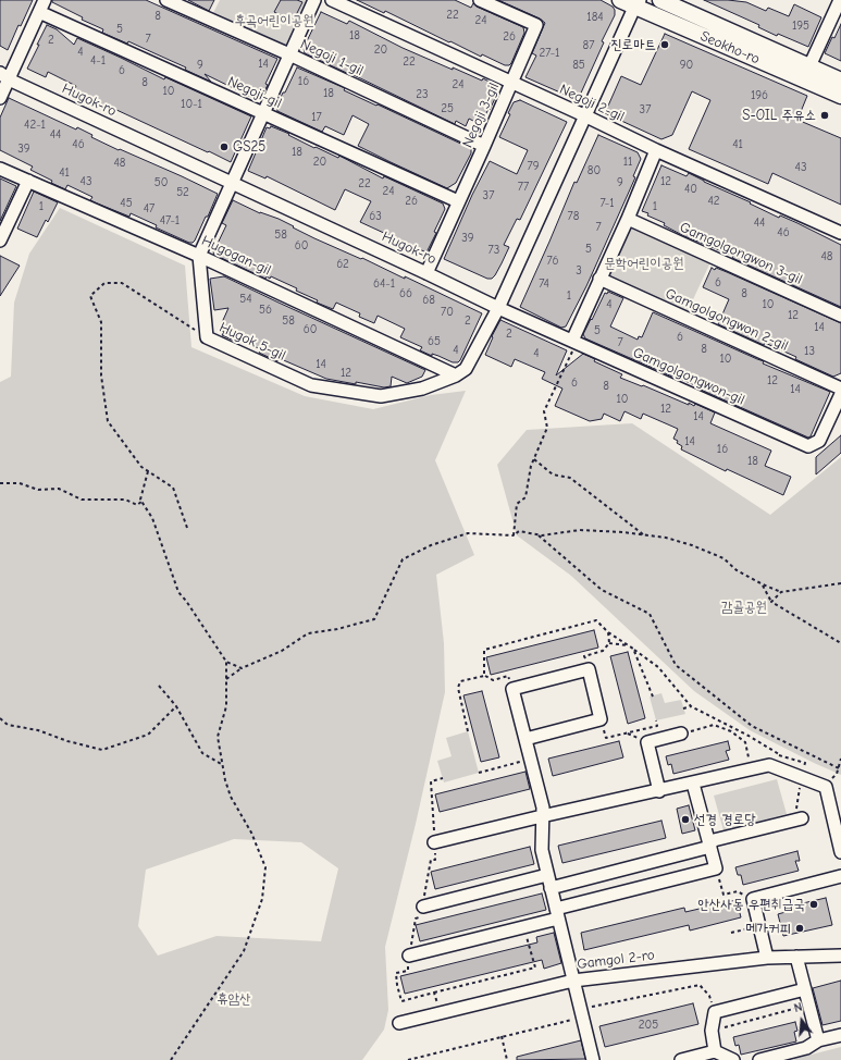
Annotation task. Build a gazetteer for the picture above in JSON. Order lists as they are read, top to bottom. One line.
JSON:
{"streets":{"main road":["Seokho-ro"],"street":["Negoji 1-gil","Negoji-gil","Hugok-ro","Negoji 2-gil","Negoji 3-gil","Gamgolgongwon 3-gil","Hugogan-gil","Gamgolgongwon 2-gil","Hugok 5-gil","Gamgolgongwon-gil","Gamgol 2-ro"]},"crossings":[["Negoji 1-gil","Negoji 3-gil"],["Negoji 1-gil","Hugok 5-gil"],["Negoji-gil","Negoji 3-gil"],["Negoji-gil","Hugok 5-gil"],["Hugok-ro","Negoji 3-gil"],["Hugok-ro","Hugok 5-gil"],["Hugok-ro","Gamgolgongwon-gil"],["Negoji 2-gil","Negoji 3-gil"],["Hugogan-gil","Hugok 5-gil"],["Hugok 5-gil","Gamgolgongwon-gil"]],"parks":["후곡어린이공원","문학어린이공원","감골공원","휴암산"],"places":["진로마트","S-OIL 주유소","GS25","선경 경로당","안산사동 우편취급국","메가커피"],"house_numbers":["22","8","184","24","195","5","18","26","7","2","87","20","4","27-1","4-1","22","14","9","85","90","6","16","8","24","10","18","23","196","10-1","25","37","17","42-1","44","46","41","39","18","20","11","48","79","43","80","41","43","12","50","9","22","77","40","24","52","37","26","42","45","7-1","1","1","47","63","78","47-1","44","7","46","58","39","60","5","73","48","76","62","3","6","64-1","74","66","8","1","54","68","4","10","56","70","12","58","2","14","60","5","2","6","65","7","8","4","13","4","10","14","12","12","6","8","14","10","12","14","14","16","18","205"],"north":"top"}
